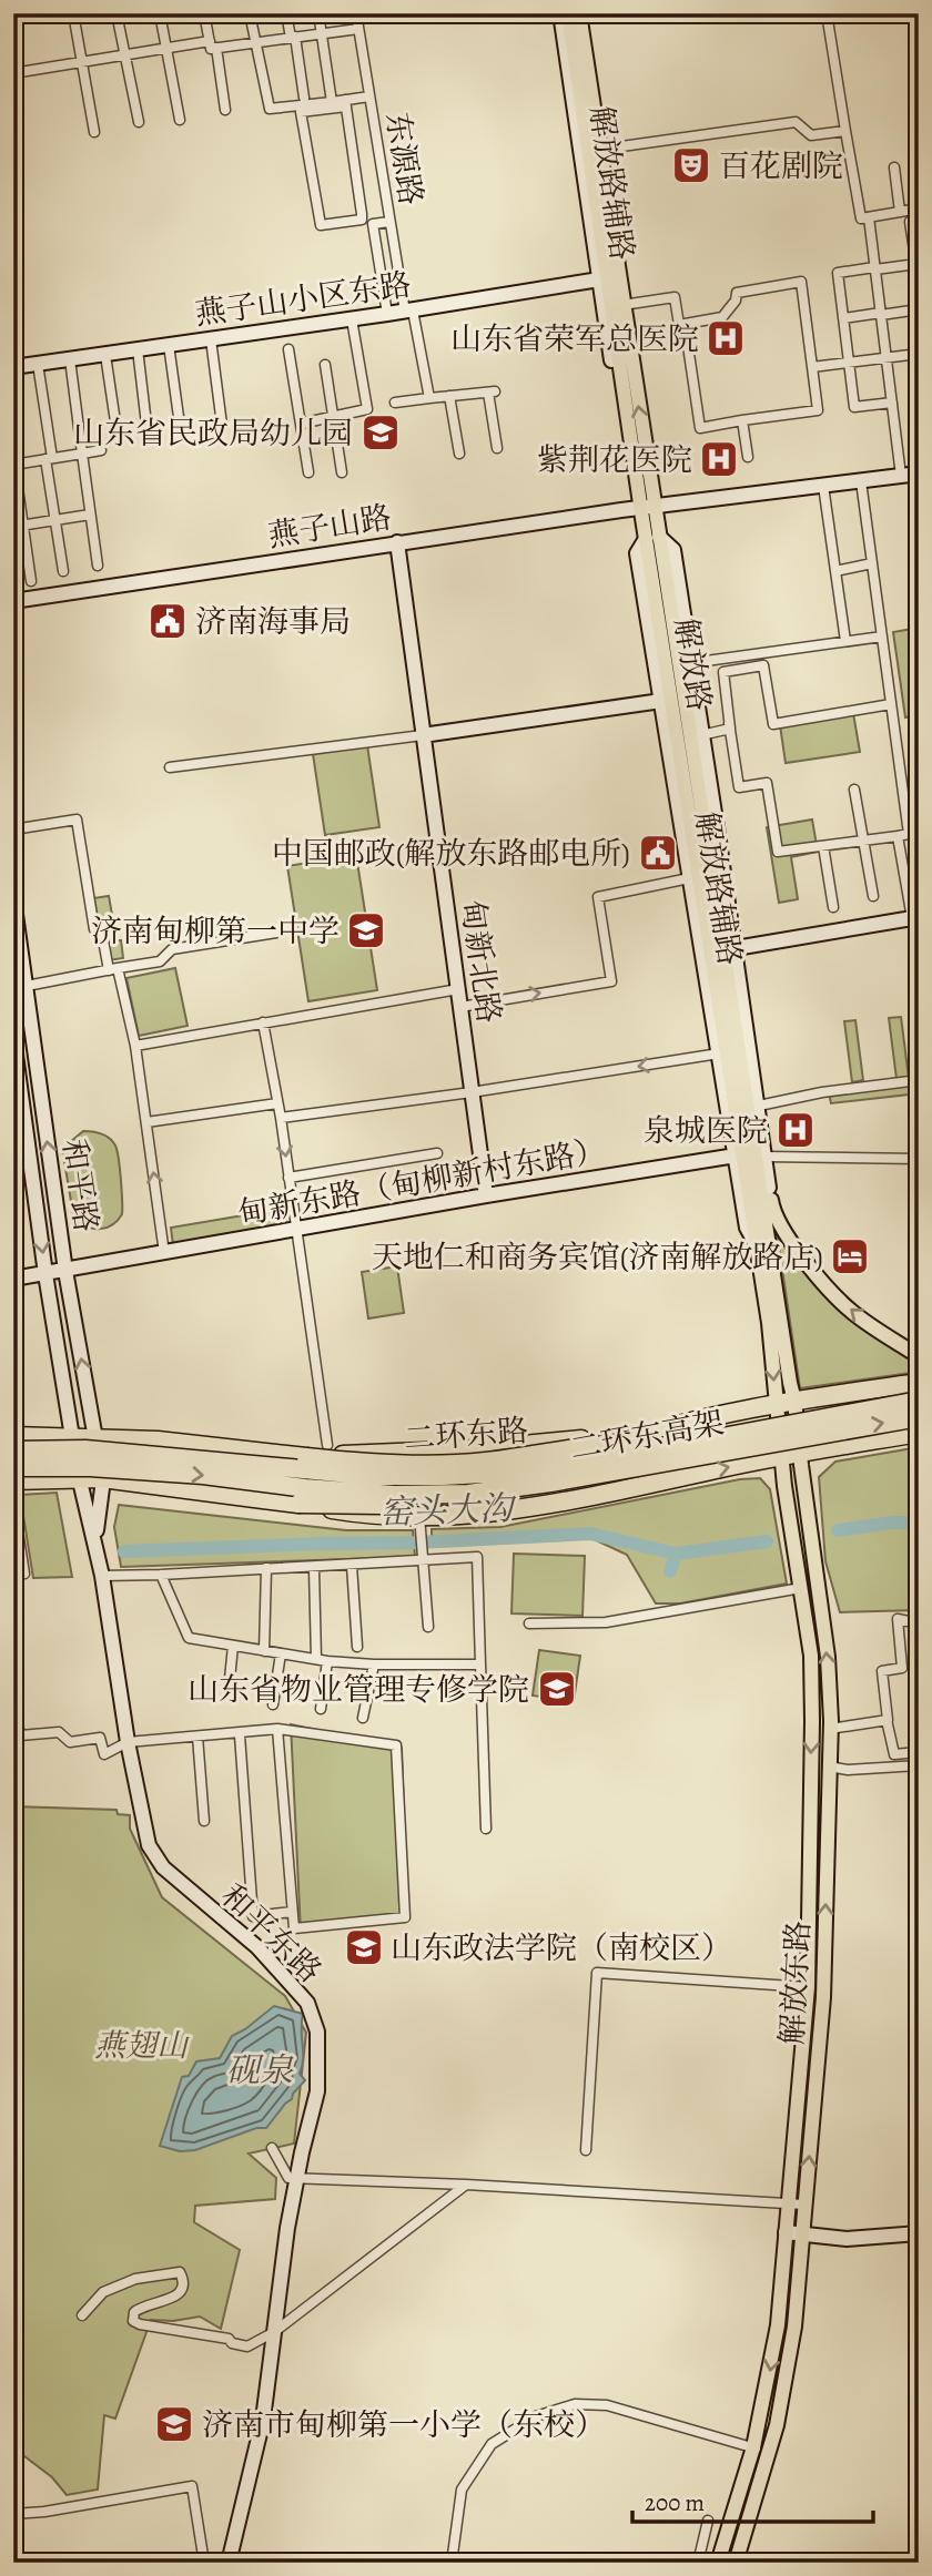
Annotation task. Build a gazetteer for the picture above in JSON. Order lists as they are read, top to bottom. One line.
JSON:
{"streets":{"highway":["二环东路","二环东高架"],"main road":["解放路","解放东路"],"street":["东源路","解放路辅路","燕子山小区东路","燕子山路","甸新北路","甸新东路（甸柳新村东路）","和平路","和平东路"]},"crossings":[["东源路","燕子山小区东路"],["解放路辅路","燕子山小区东路"],["解放路辅路","解放路"],["解放路辅路","甸新东路（甸柳新村东路）"],["燕子山路","解放路"],["燕子山路","甸新北路"],["解放路","解放东路"],["甸新北路","甸新东路（甸柳新村东路）"],["甸新东路（甸柳新村东路）","和平路"],["和平路","二环东路"],["和平路","和平东路"],["二环东路","和平东路"],["二环东路","解放东路"]],"water":["窑头大沟","砚泉"],"parks":["燕翅山"],"places":{"theatre":["百花剧院"],"hospital":["山东省荣军总医院","紫荆花医院","泉城医院"],"school or university":["山东省民政局幼儿园","济南甸柳第一中学","山东省物业管理专修学院","山东政法学院（南校区）","济南市甸柳第一小学（东校）"],"public building":["济南海事局","中国邮政(解放东路邮电所)"],"hotel":["天地仁和商务宾馆(济南解放路店)"]},"scale_bar":"200 m"}
